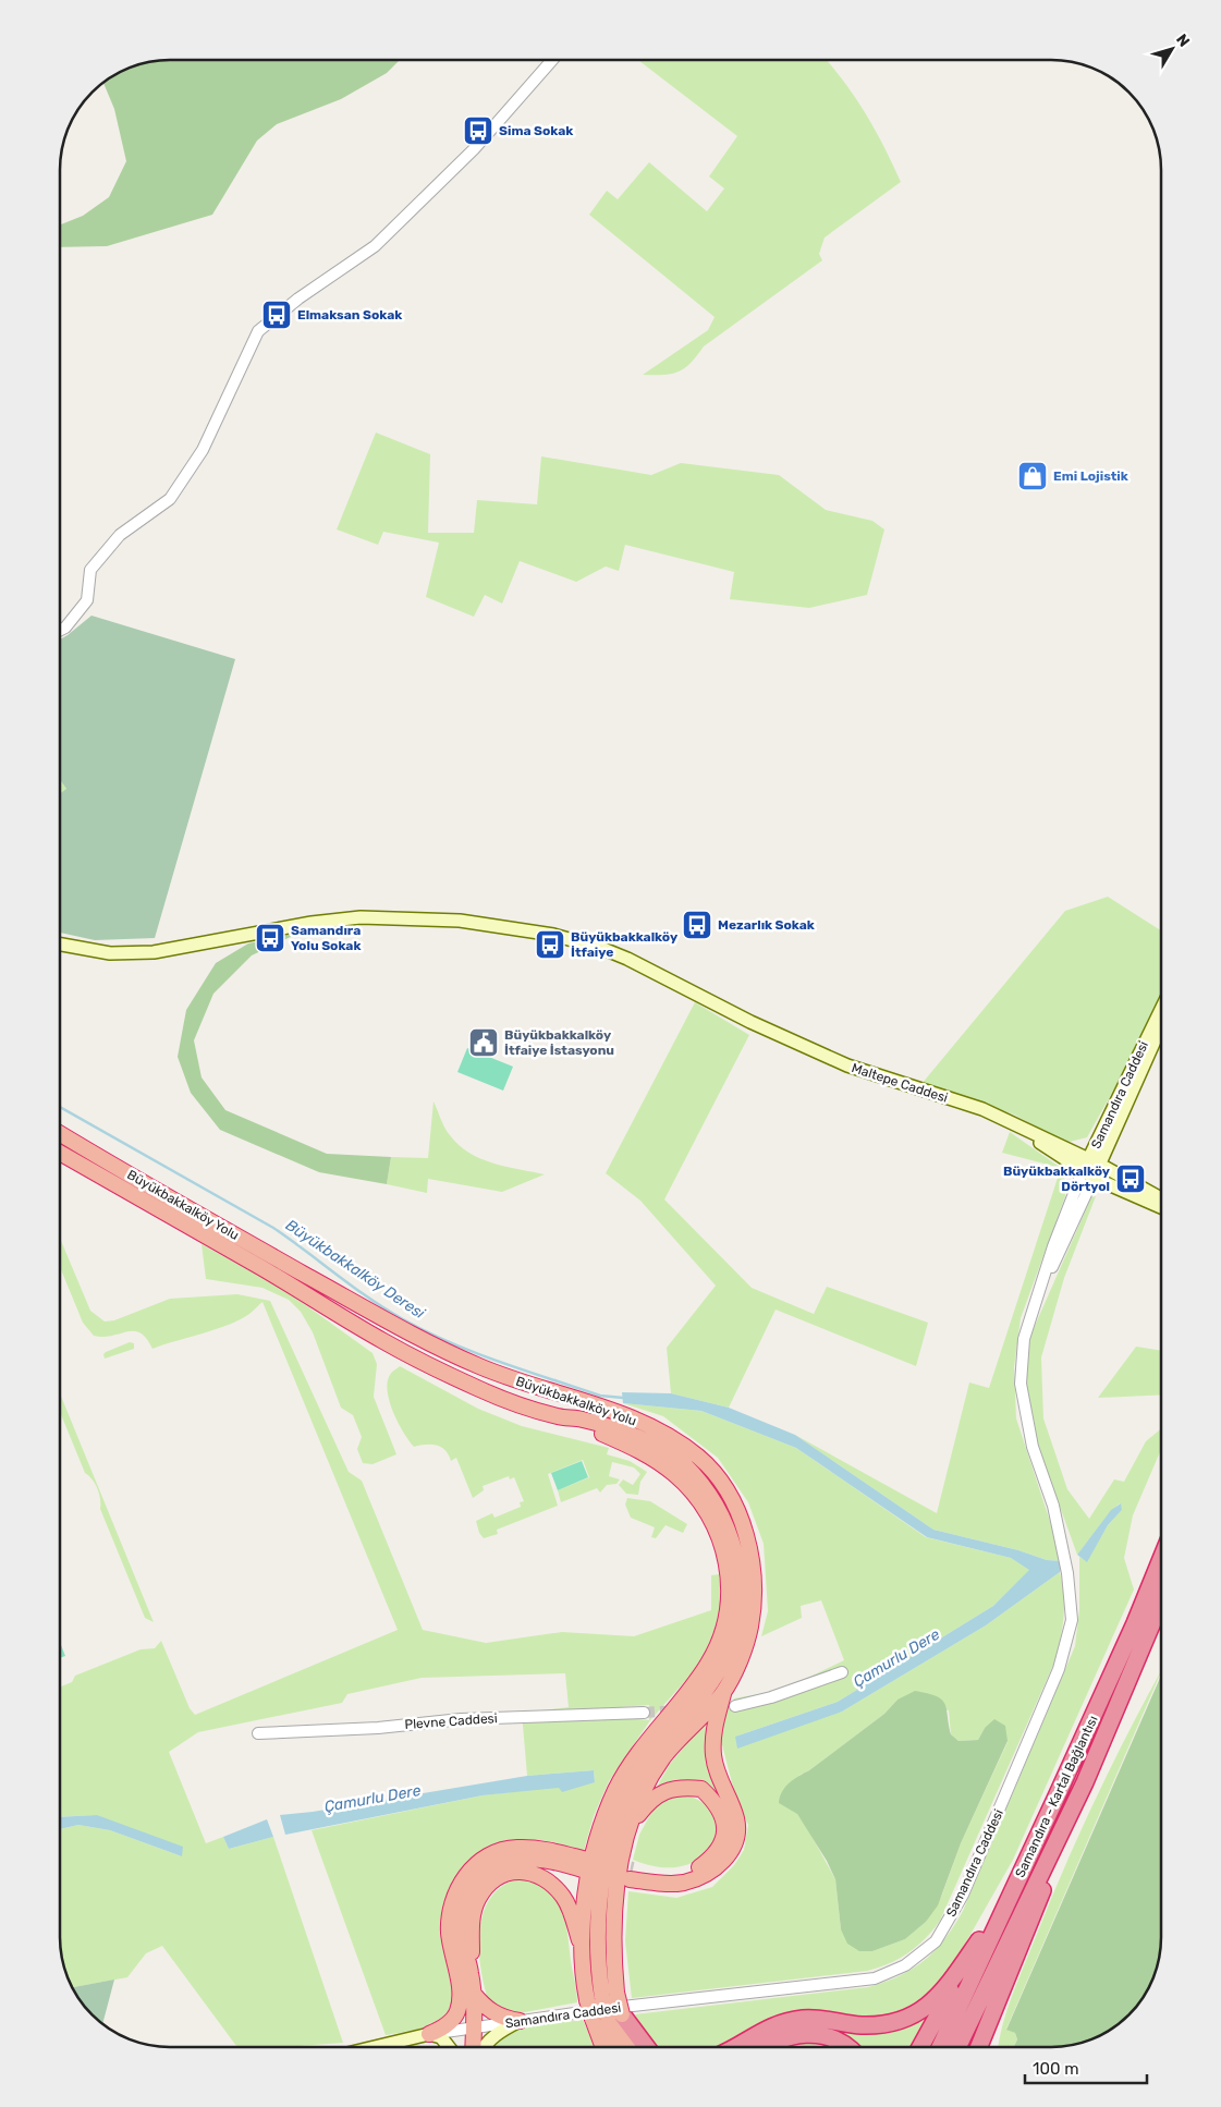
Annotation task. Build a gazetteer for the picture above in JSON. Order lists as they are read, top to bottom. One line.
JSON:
{"streets":{"highway":["Büyükbakkalköy Yolu","Samandıra - Kartal Bağlantısı"],"main road":["Maltepe Caddesi","Samandıra Caddesi"],"street":["Plevne Caddesi"]},"crossings":[["Maltepe Caddesi","Samandıra Caddesi"]],"water":["Büyükbakkalköy Deresi","Çamurlu Dere"],"places":{"bus stop":["Sima Sokak","Elmaksan Sokak","Mezarlık Sokak","Samandıra Yolu Sokak","Büyükbakkalköy İtfaiye","Büyükbakkalköy Dörtyol"],"shop":["Emi Lojistik"],"public building":["Büyükbakkalköy İtfaiye İstasyonu"]},"scale_bar":"100 m","north":"top right"}
